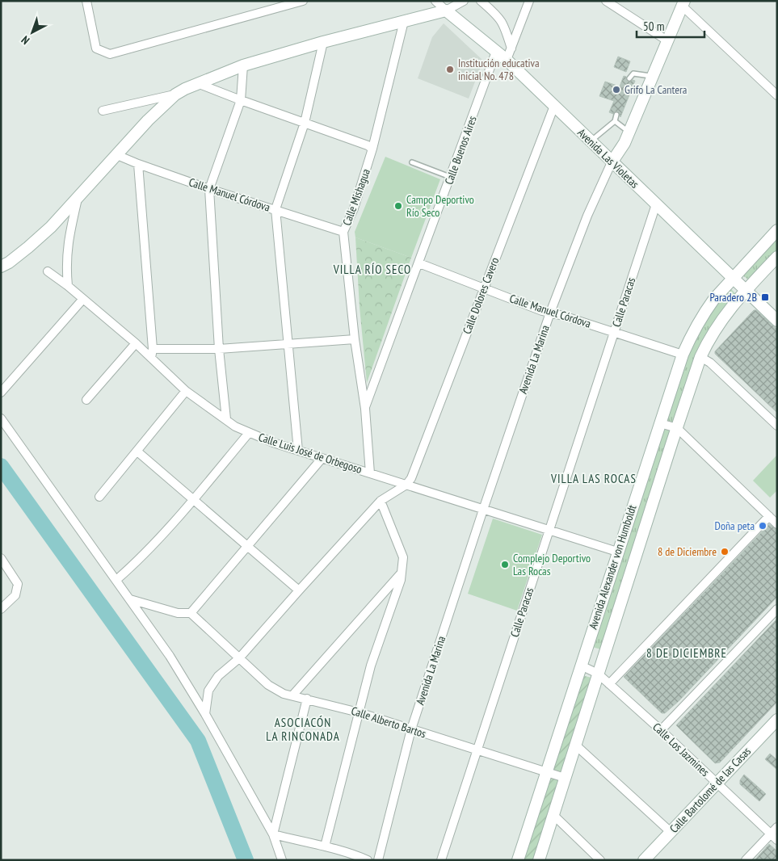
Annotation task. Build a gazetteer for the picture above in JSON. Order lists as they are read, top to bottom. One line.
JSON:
{"streets":{"street":["Calle Buenos Aires","Avenida Las Violetas","Calle Manuel Córdova","Calle Mishagua","Calle Dolores Cavero","Calle Paracas","Avenida La Marina","Calle Luis José de Orbegoso","Avenida Alexander von Humboldt","Calle Alberto Bartos","Calle Los Jazmines","Calle Bartolomé de las Casas"]},"crossings":[["Calle Buenos Aires","Avenida Las Violetas"],["Calle Buenos Aires","Calle Manuel Córdova"],["Calle Buenos Aires","Calle Mishagua"],["Avenida Las Violetas","Calle Dolores Cavero"],["Avenida Las Violetas","Calle Paracas"],["Avenida Las Violetas","Avenida La Marina"],["Avenida Las Violetas","Avenida Alexander von Humboldt"],["Calle Manuel Córdova","Calle Mishagua"],["Calle Manuel Córdova","Calle Dolores Cavero"],["Calle Manuel Córdova","Calle Paracas"],["Calle Manuel Córdova","Avenida La Marina"],["Calle Manuel Córdova","Avenida Alexander von Humboldt"],["Calle Mishagua","Calle Luis José de Orbegoso"],["Calle Dolores Cavero","Calle Luis José de Orbegoso"],["Calle Paracas","Calle Luis José de Orbegoso"],["Calle Paracas","Calle Alberto Bartos"],["Avenida La Marina","Calle Luis José de Orbegoso"],["Avenida La Marina","Calle Alberto Bartos"],["Calle Luis José de Orbegoso","Avenida Alexander von Humboldt"],["Avenida Alexander von Humboldt","Calle Alberto Bartos"],["Avenida Alexander von Humboldt","Calle Los Jazmines"],["Calle Los Jazmines","Calle Bartolomé de las Casas"]],"districts":["VILLA RÍO SECO","VILLA LAS ROCAS","8 DE DICIEMBRE","ASOCIACÓN LA RINCONADA"],"places":{"other":["Institución educativa inicial No. 478","Grifo La Cantera","Campo Deportivo Río Seco","Doña peta","8 de Diciembre","Complejo Deportivo Las Rocas"],"transit":["Paradero 2B"]},"scale_bar":"50 m","north":"bottom left"}
